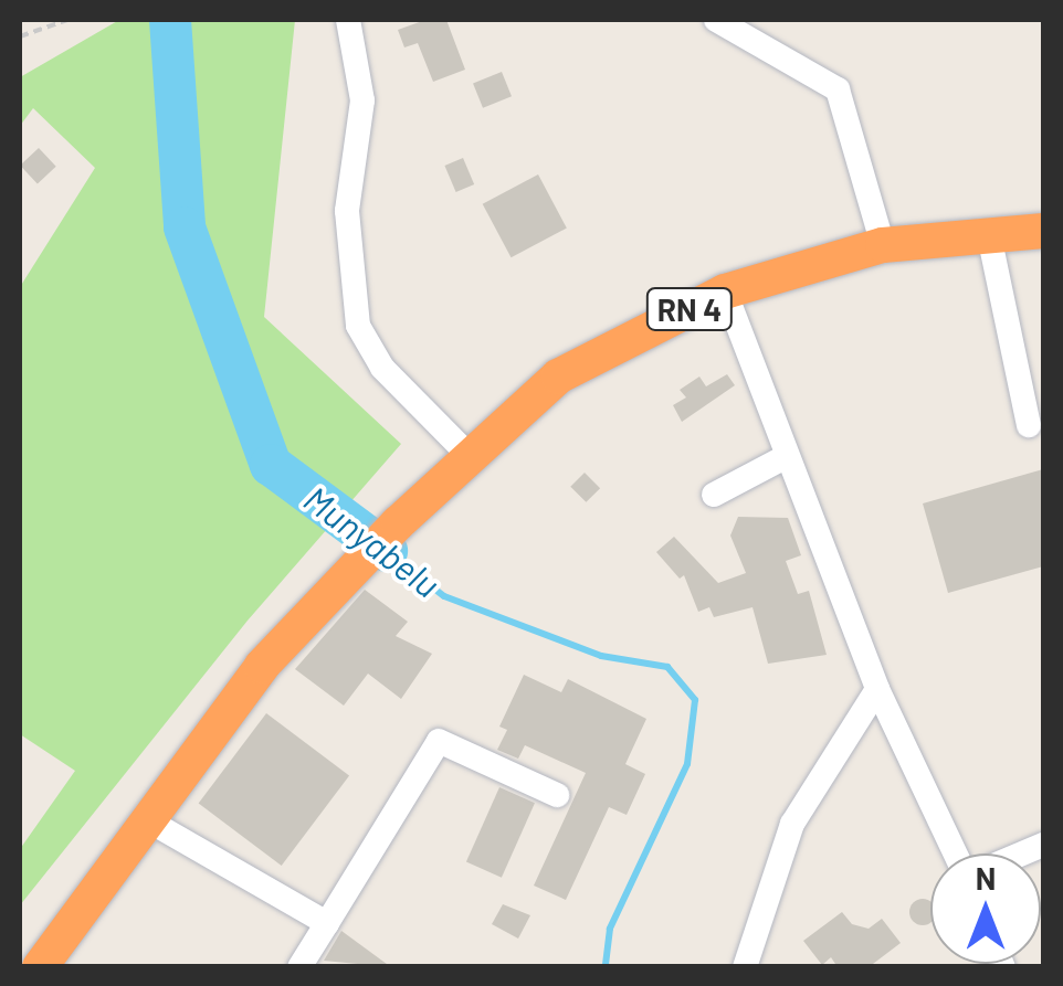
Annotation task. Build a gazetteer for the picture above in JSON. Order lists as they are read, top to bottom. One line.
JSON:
{"streets":{"highway":["RN 4"]},"water":["Munyabelu"],"north":"top"}
